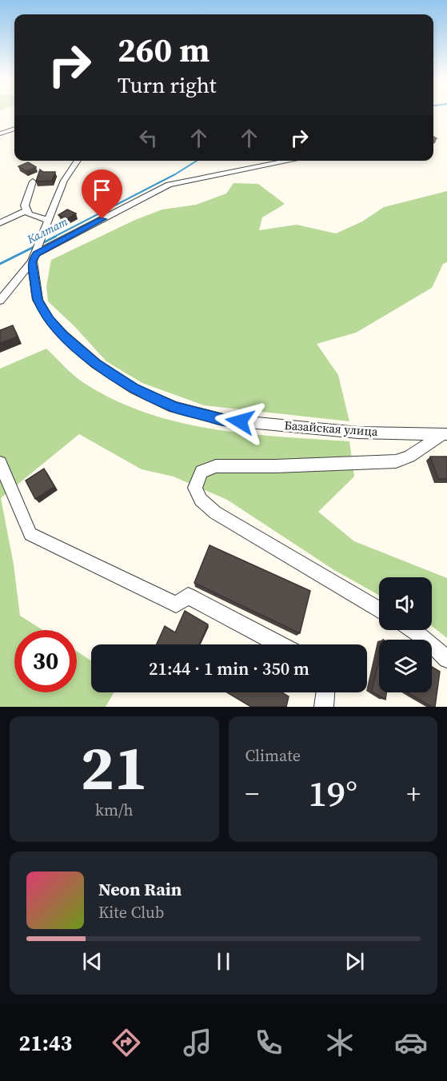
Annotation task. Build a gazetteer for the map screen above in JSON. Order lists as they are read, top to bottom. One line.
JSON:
{"streets":{"street":["Базайская улица"]},"water":["Калтат"],"page":{"turn":["260 m","Turn right"],"limit":"30","trip":"21:44 · 1 min · 350 m","tile":[["21","km/h"],"Climate"],"heat":["−","19°","+"],"song":["Neon Rain","Kite Club"],"tabs":"21:43"}}
